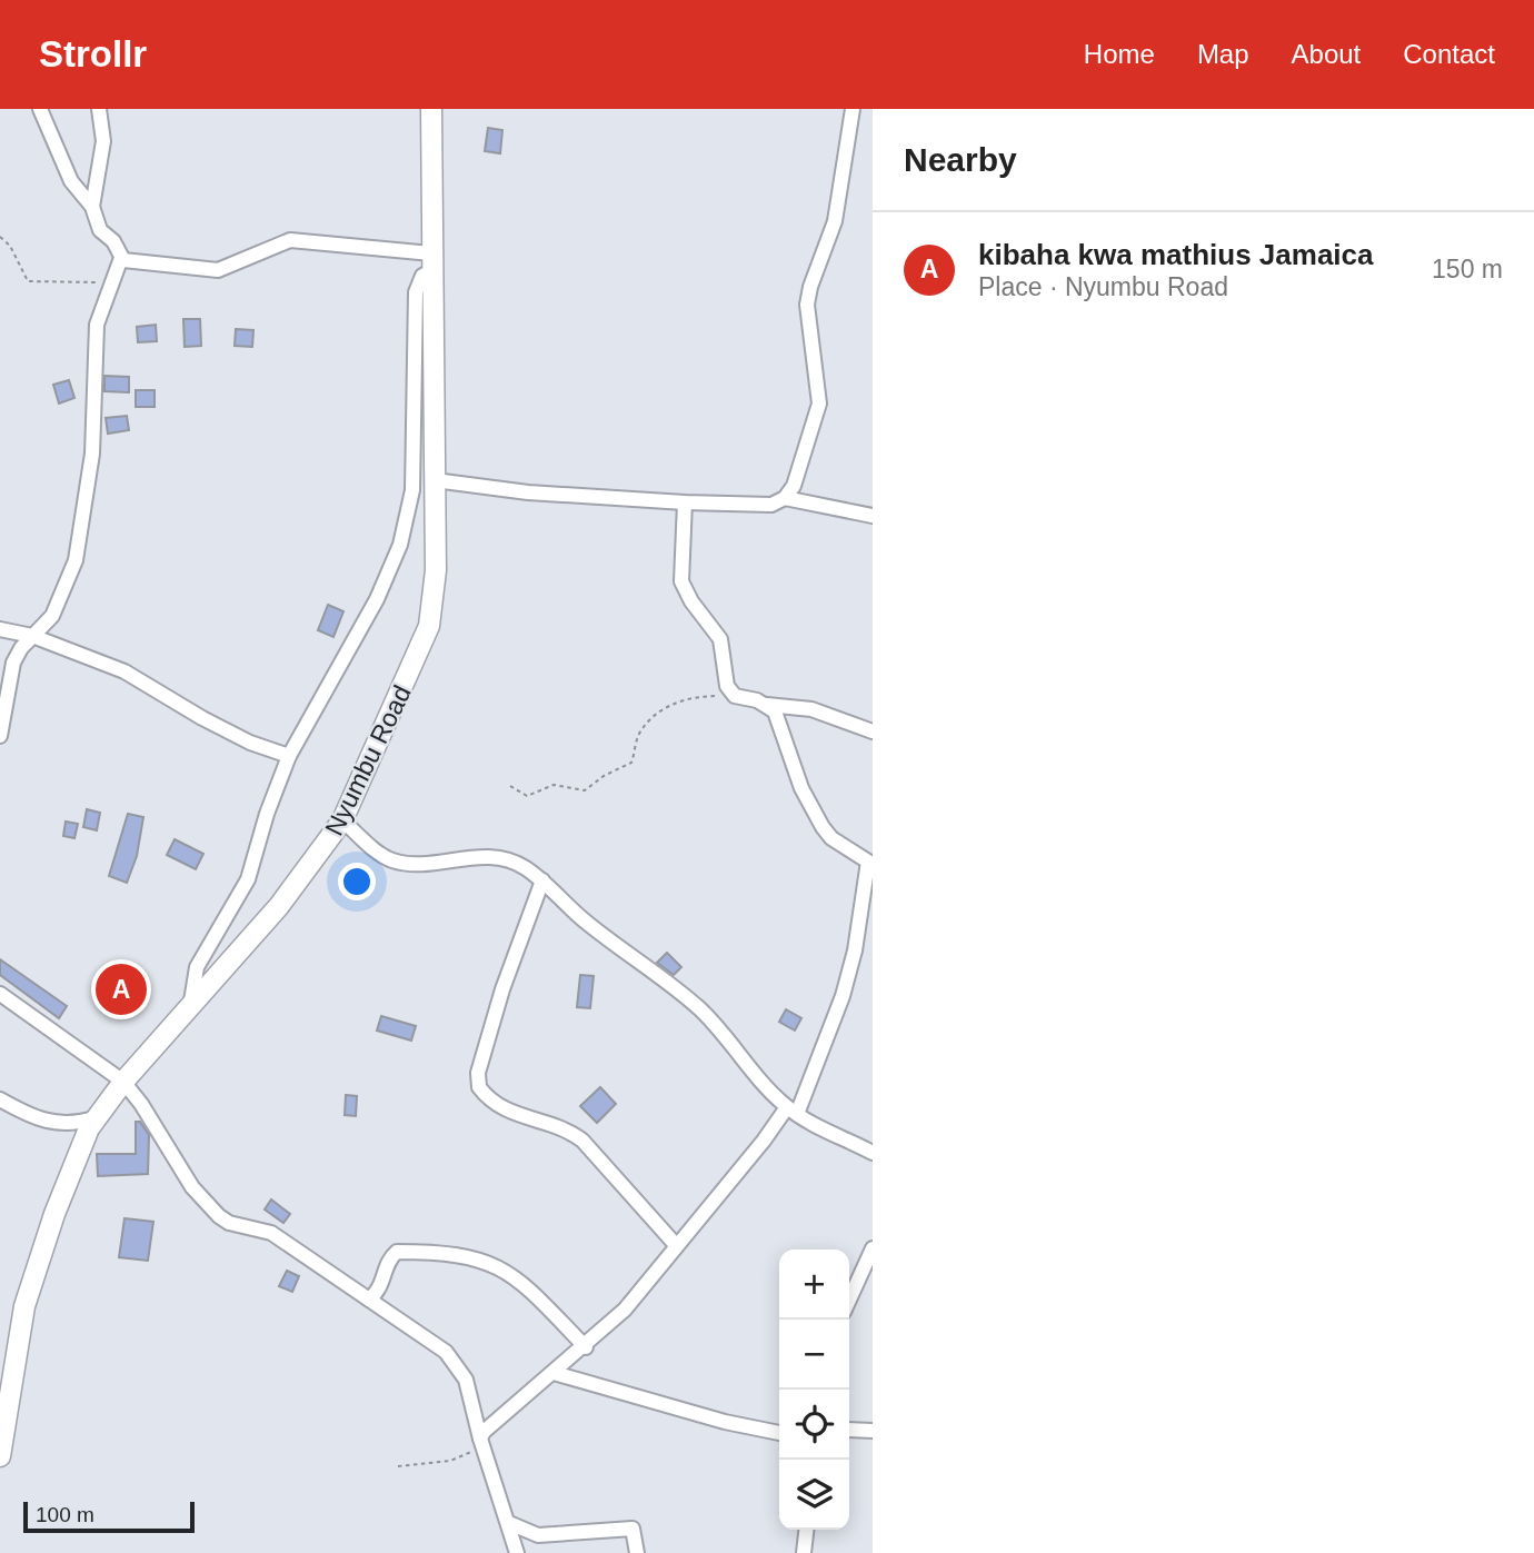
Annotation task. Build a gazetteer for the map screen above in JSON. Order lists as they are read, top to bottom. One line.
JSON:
{"streets":{"street":["Nyumbu Road"]},"scale_bar":"100 m","page":{"header":"Strollr","nav":["Home","Map","About","Contact"],"heading":"Nearby","list":[{"mark":"A","name":"kibaha kwa mathius Jamaica","note":"Place · Nyumbu Road","value":"150 m"}],"pins":"A","map_buttons":["+","−"],"scale":"100 m"}}
